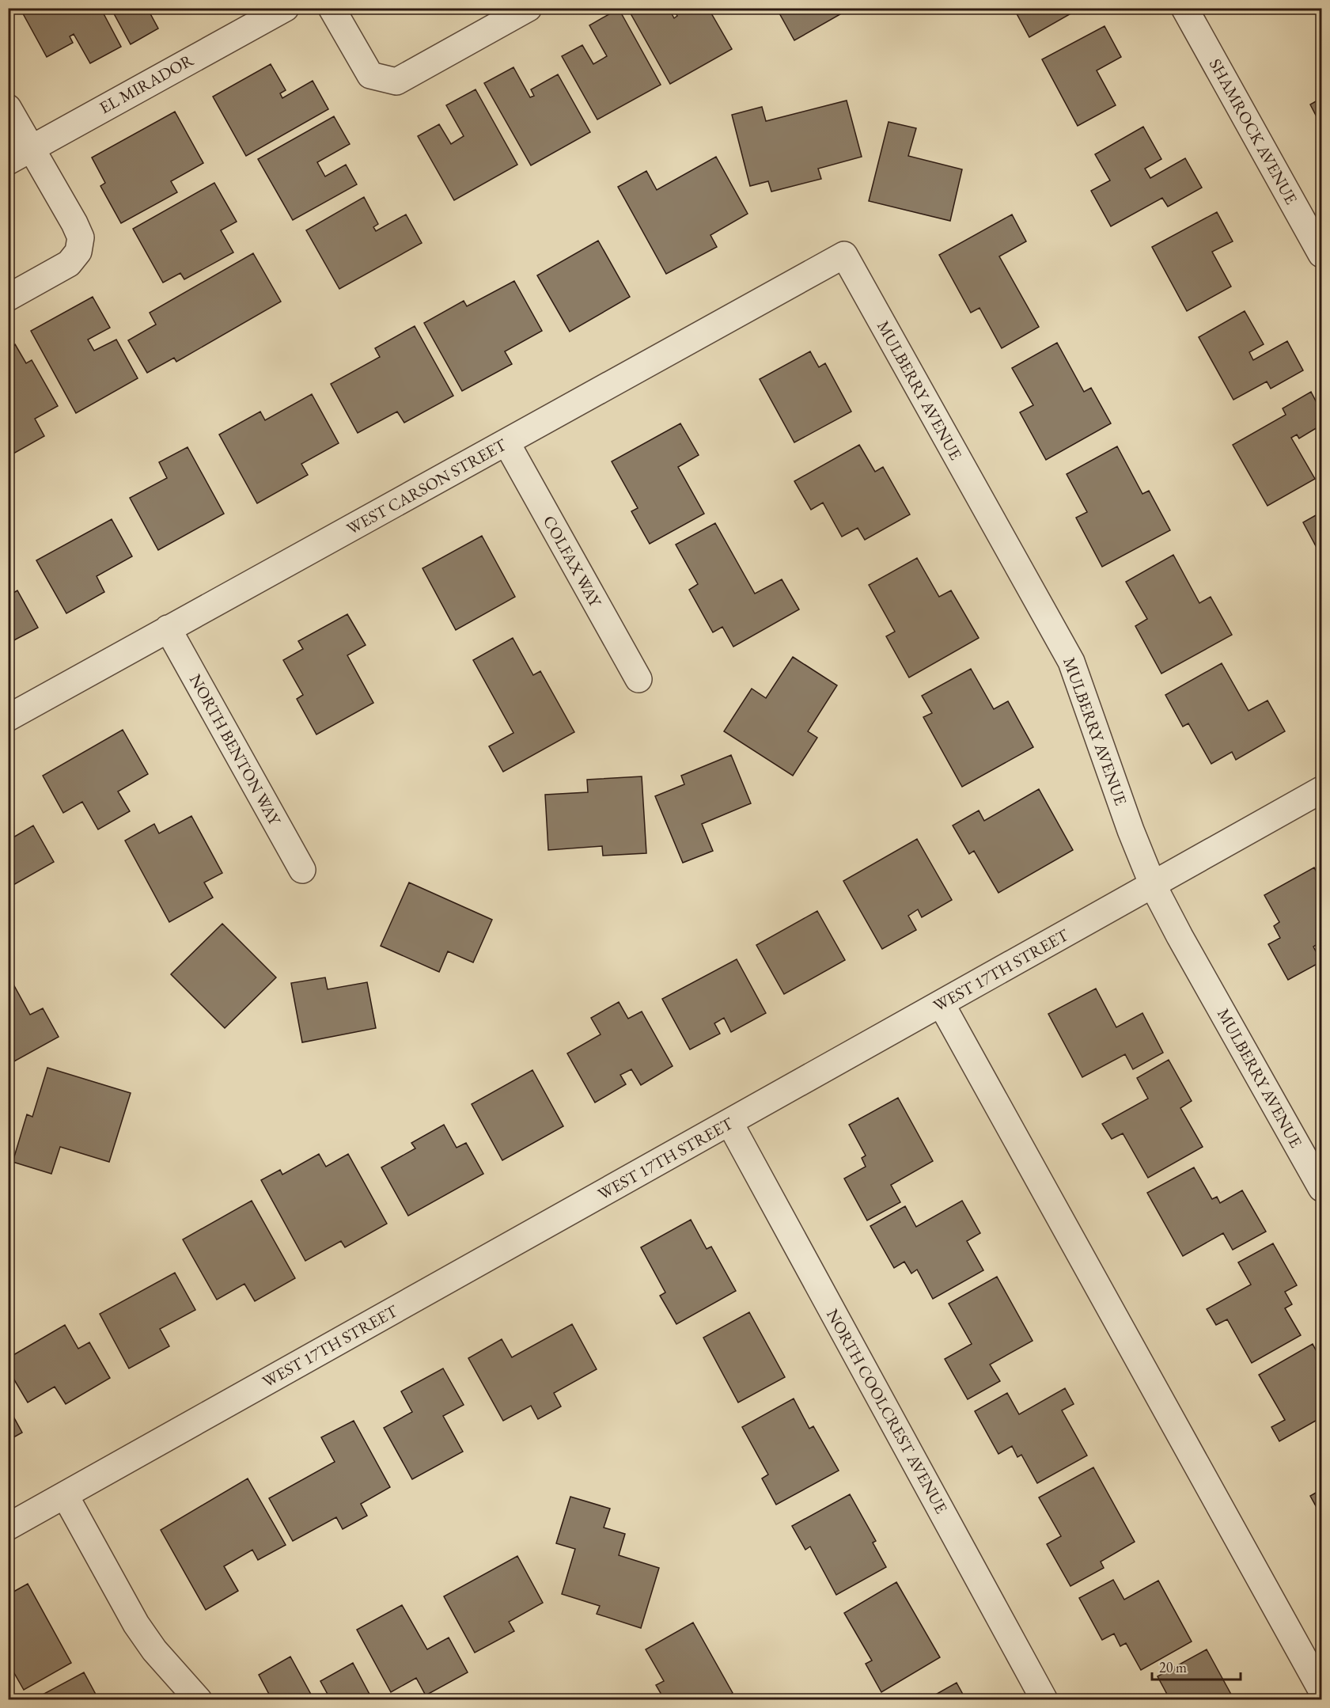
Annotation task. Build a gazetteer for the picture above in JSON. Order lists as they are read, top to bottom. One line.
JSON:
{"streets":{"street":["EL MIRADOR","SHAMROCK AVENUE","MULBERRY AVENUE","WEST CARSON STREET","COLFAX WAY","NORTH BENTON WAY","WEST 17TH STREET","NORTH COOLCREST AVENUE"]},"crossings":[["MULBERRY AVENUE","WEST CARSON STREET"],["MULBERRY AVENUE","WEST 17TH STREET"],["WEST CARSON STREET","COLFAX WAY"],["WEST CARSON STREET","NORTH BENTON WAY"],["WEST 17TH STREET","NORTH COOLCREST AVENUE"]],"scale_bar":"20 m"}
